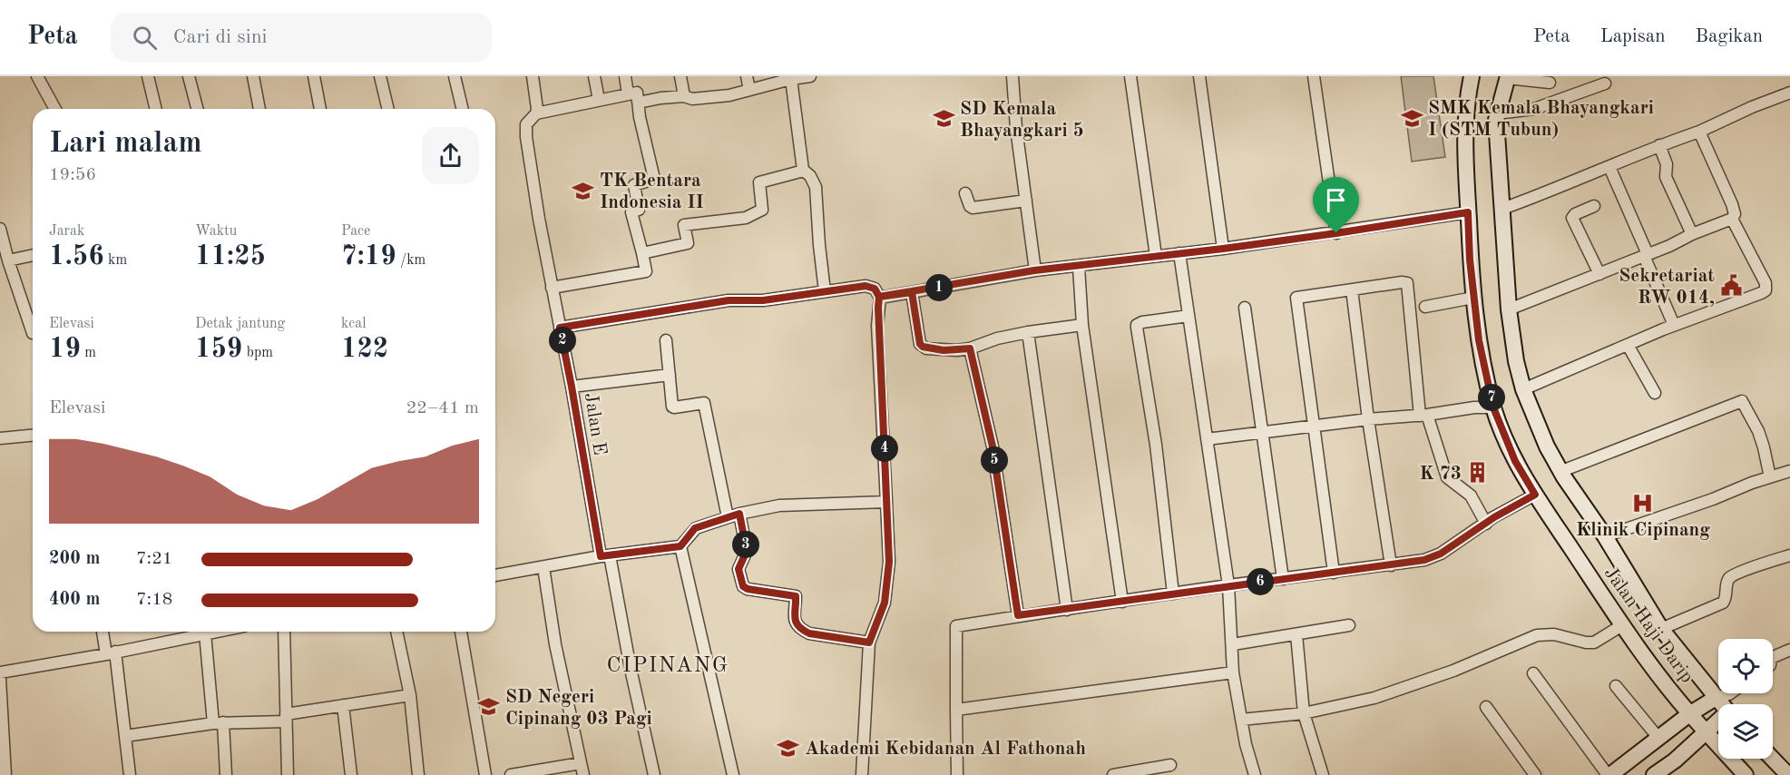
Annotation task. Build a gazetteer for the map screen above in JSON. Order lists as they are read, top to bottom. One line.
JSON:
{"streets":{"main road":["Jalan Haji Darip"],"street":["Jalan E"]},"districts":["CIPINANG"],"places":{"school or university":["SMK Kemala Bhayangkari I (STM Tubun)","SD Kemala Bhayangkari 5","TK Bentara Indonesia II","SD Negeri Cipinang 03 Pagi","Akademi Kebidanan Al Fathonah"],"public building":["Sekretariat RW 014,"],"building":["K 73"],"hospital":["Klinik Cipinang"]},"page":{"header":"Peta","search":"Cari di sini","nav":["Peta","Lapisan","Bagikan"],"heading":["Lari malam","19:56"],"stats":[["Jarak","1.56 km"],["Waktu","11:25"],["Pace","7:19 /km"],["Elevasi","19 m"],["Detak jantung","159 bpm"],["kcal","122"]],"pins":["1","2","7","4","5","3","6"],"chart":["Elevasi","22–41 m"],"list":[{"name":"200 m","note":"7:21"},{"name":"400 m","note":"7:18"}]}}
